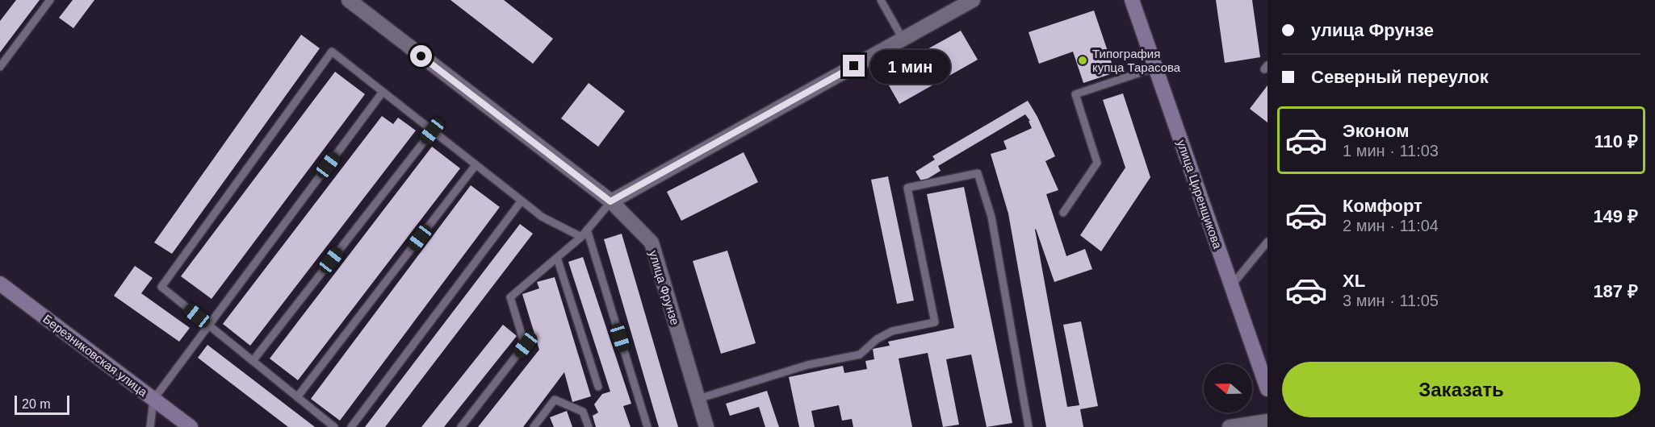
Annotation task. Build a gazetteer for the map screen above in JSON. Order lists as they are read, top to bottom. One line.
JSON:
{"streets":{"street":["улица Циренщикова","улица Фрунзе","Березниковская улица"]},"places":["Типография купца Тарасова"],"scale_bar":"20 m","north":"left","page":{"banner":["улица Фрунзе","Северный переулок"],"bubble":"1 мин","list":[{"name":"Эконом","note":"1 мин · 11:03","value":"110 ₽"},{"name":"Комфорт","note":"2 мин · 11:04","value":"149 ₽"},{"name":"XL","note":"3 мин · 11:05","value":"187 ₽"}],"buttons":"Заказать","scale":"20 m"}}
